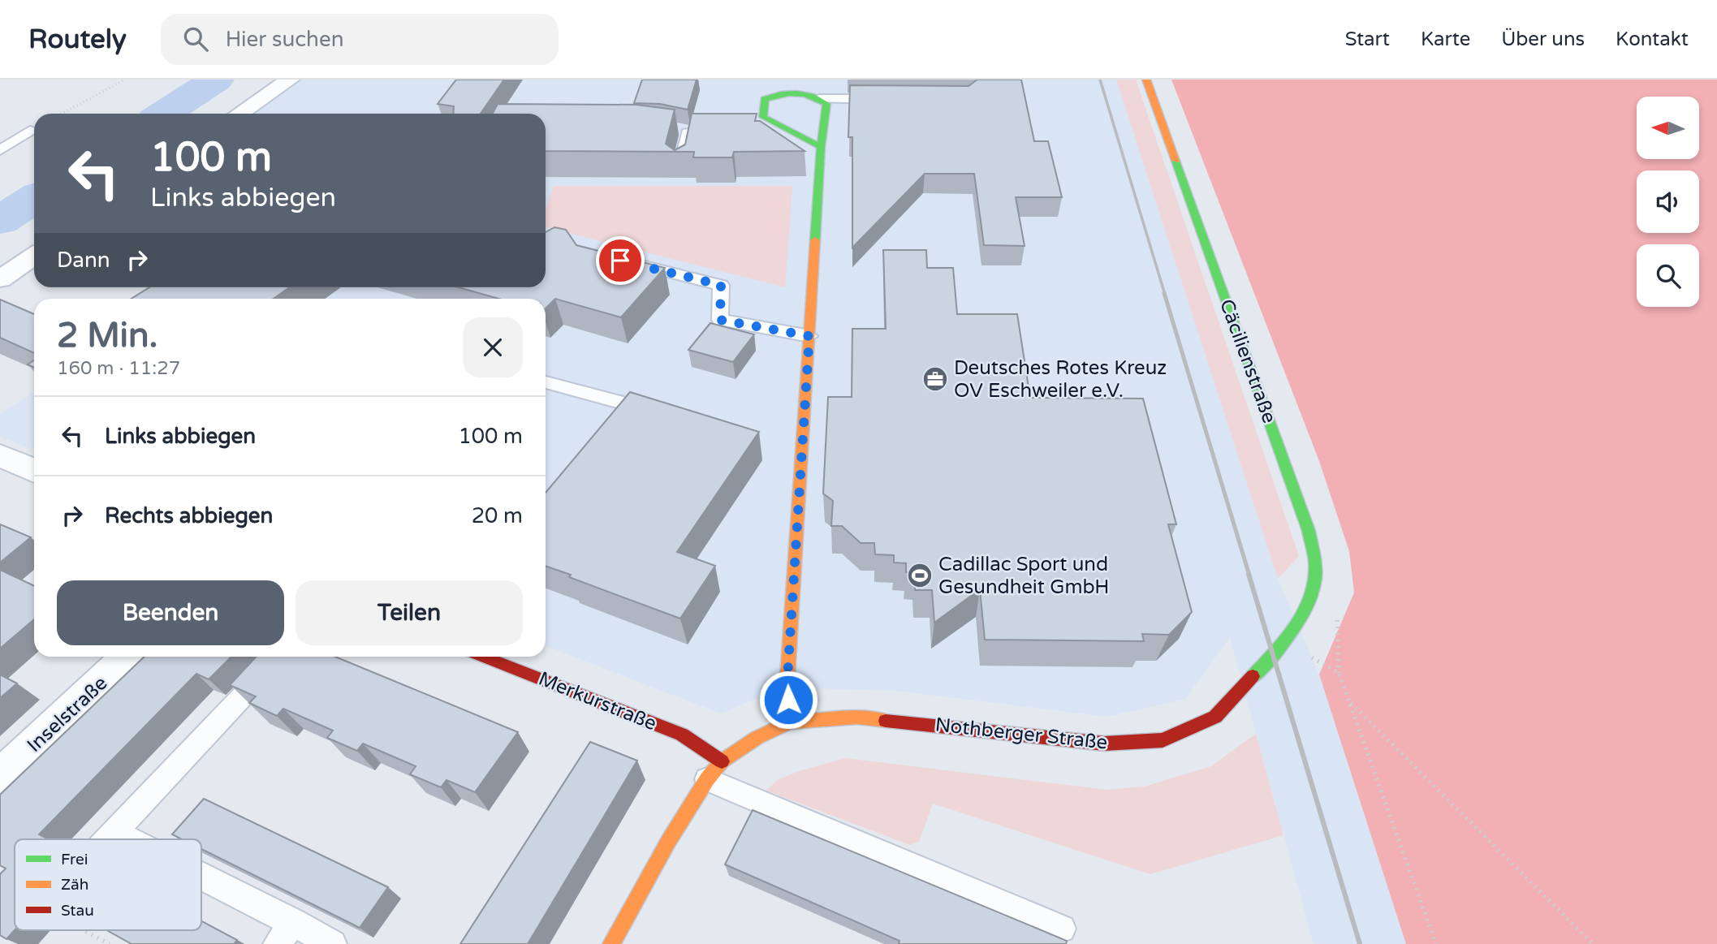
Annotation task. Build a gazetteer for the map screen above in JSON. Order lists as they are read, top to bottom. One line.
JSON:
{"streets":{"street":["Cäcilienstraße","Merkurstraße","Inselstraße","Nothberger Straße"]},"crossings":[["Cäcilienstraße","Nothberger Straße"],["Merkurstraße","Nothberger Straße"]],"places":{"office":["Deutsches Rotes Kreuz OV Eschweiler e.V."],"sports":["Cadillac Sport und Gesundheit GmbH"]},"legend":["Frei","Zäh","Stau"],"north":"left","page":{"header":"Routely","search":"Hier suchen","nav":["Start","Karte","Über uns","Kontakt"],"turn":["100 m","Links abbiegen"],"then":"Dann","heading":["2 Min.","160 m · 11:27"],"list":[{"name":"Links abbiegen","value":"100 m"},{"name":"Rechts abbiegen","value":"20 m"}],"buttons":["Beenden","Teilen"]}}
